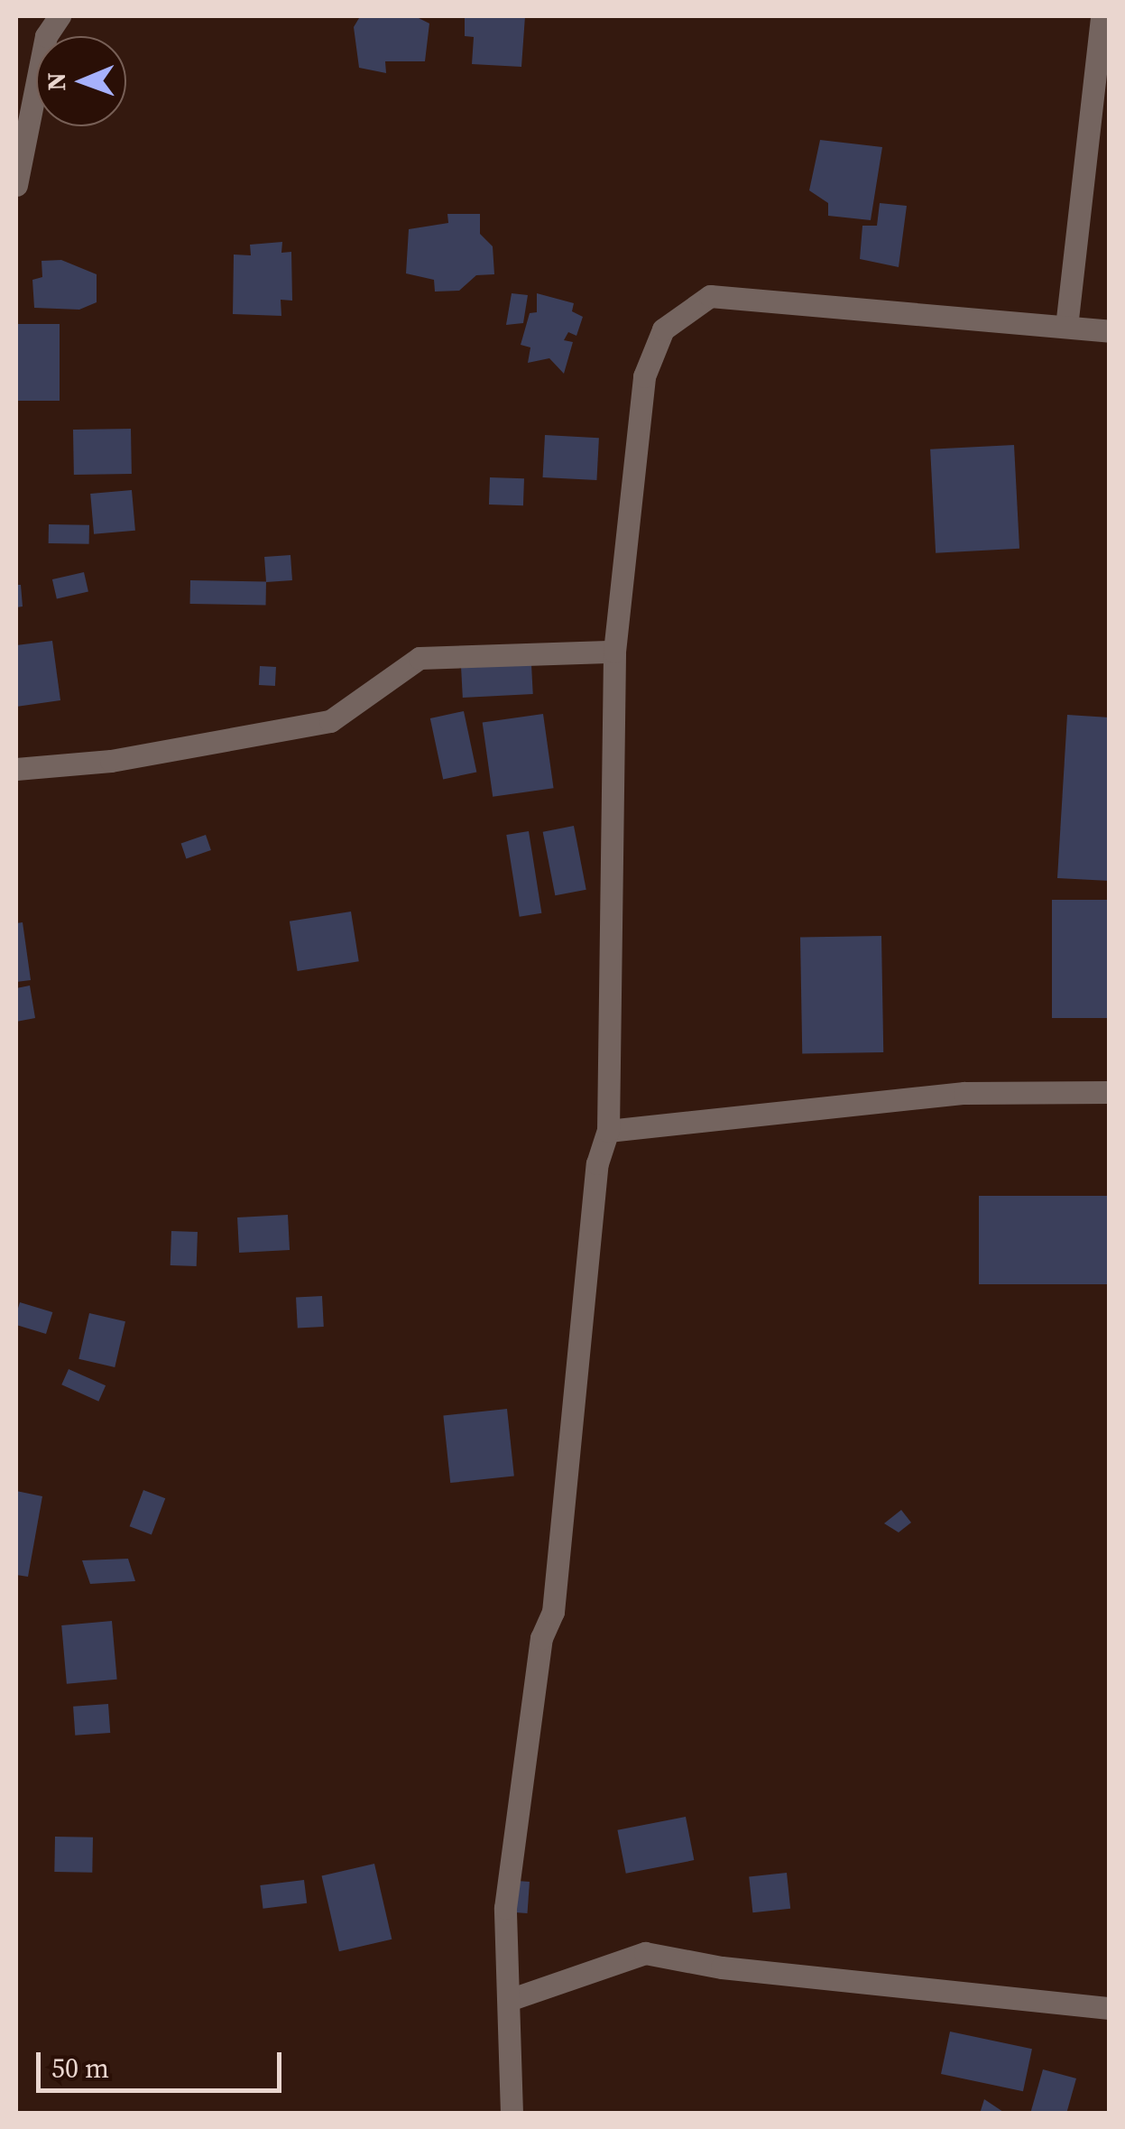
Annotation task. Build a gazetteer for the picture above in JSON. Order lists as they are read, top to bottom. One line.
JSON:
{"scale_bar":"50 m","north":"left"}
